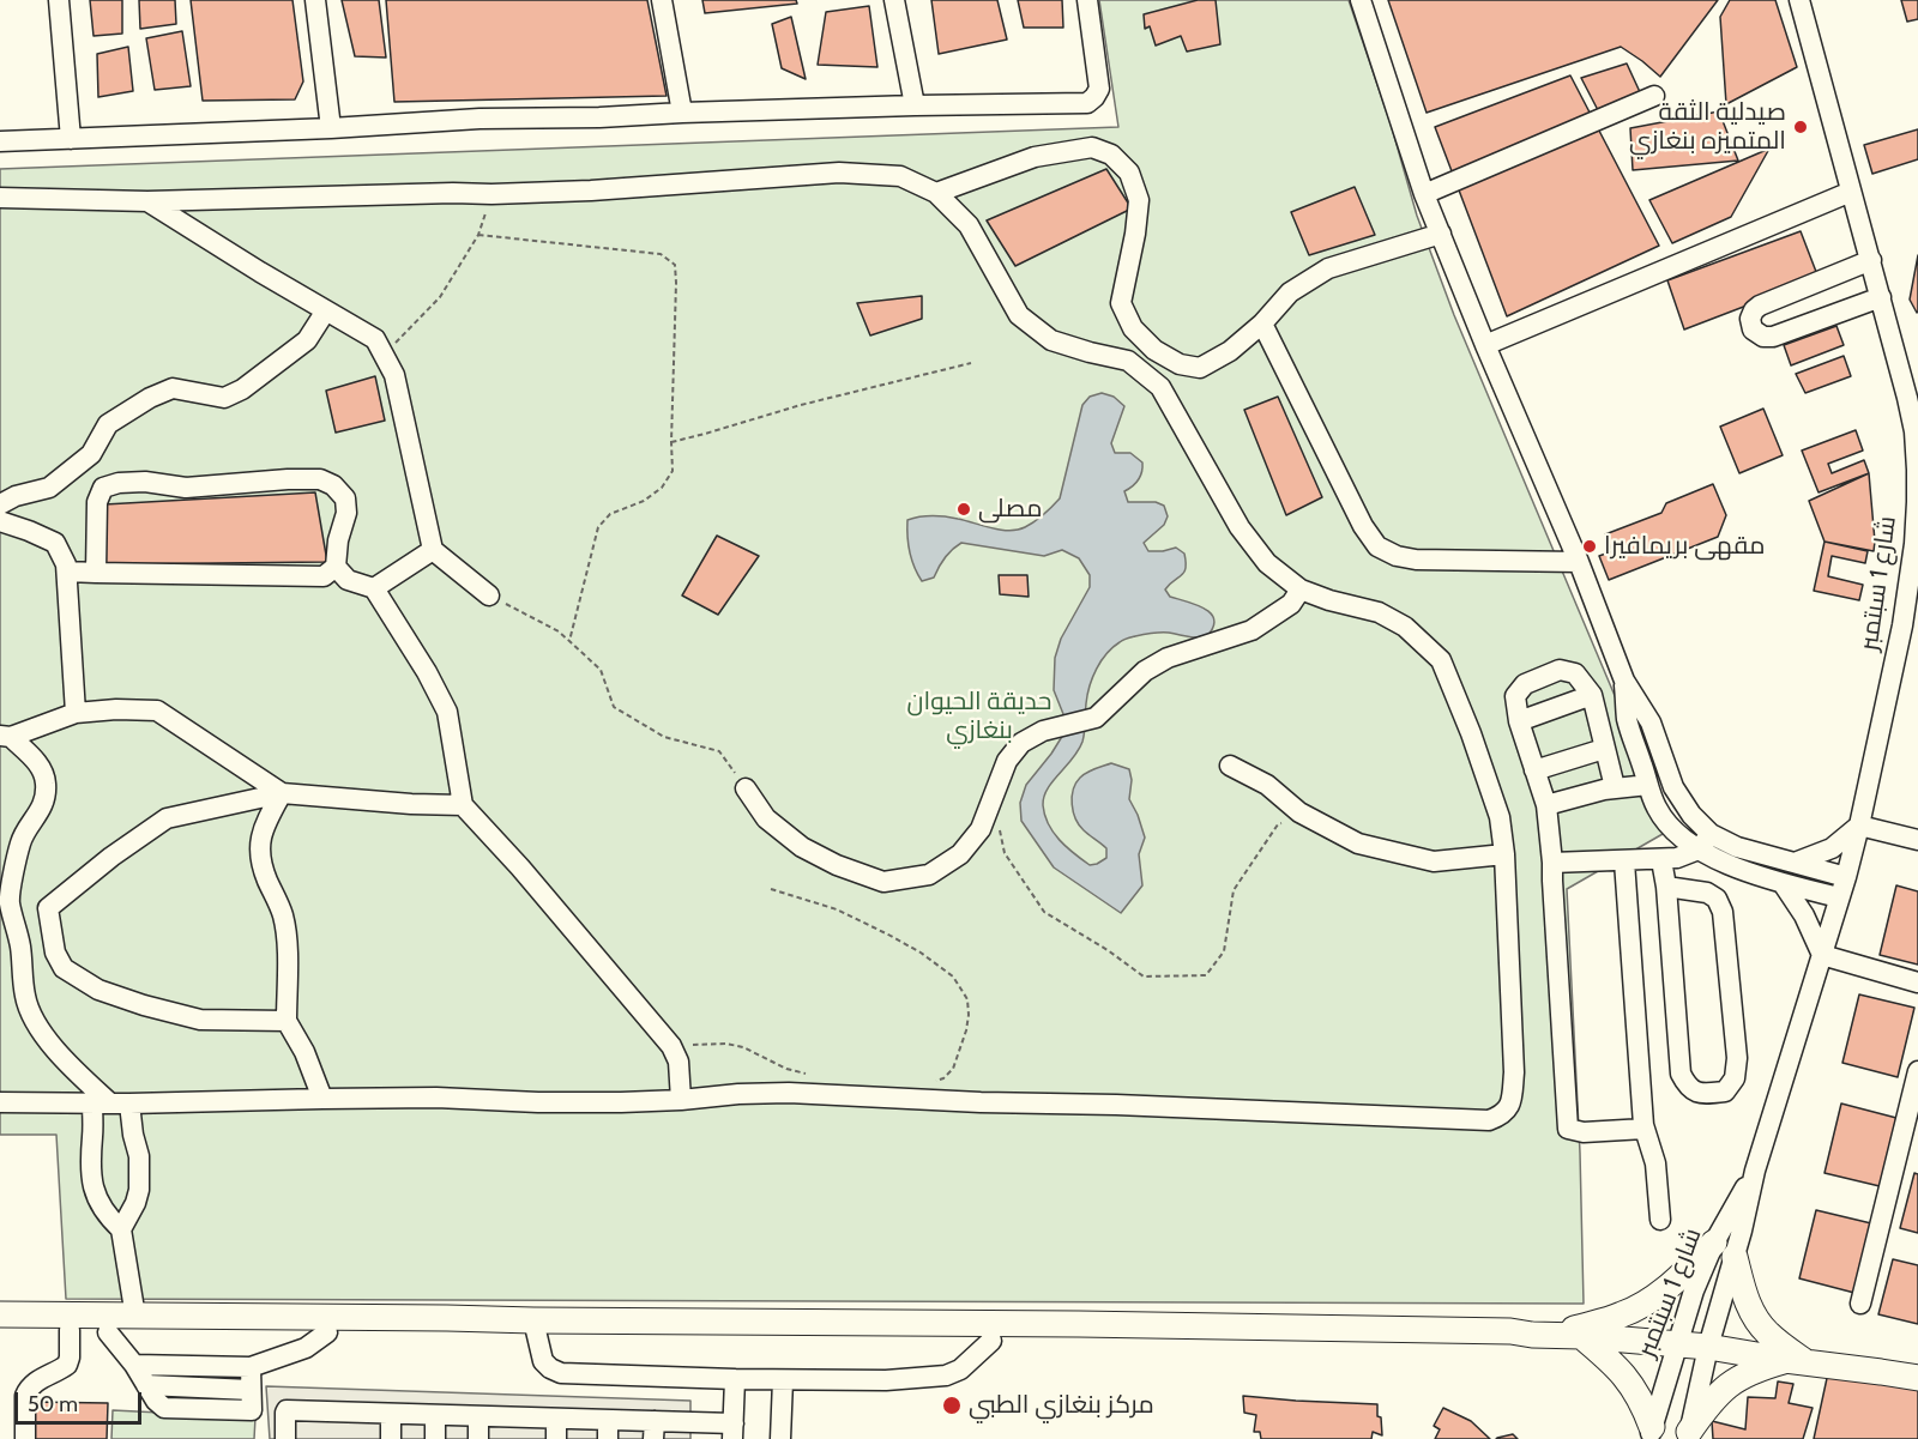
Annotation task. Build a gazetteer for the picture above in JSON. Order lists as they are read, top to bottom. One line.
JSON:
{"streets":{"street":["شارع 1 سبتمبر"]},"parks":["حديقة الحيوان بنغازي"],"places":["صيدلية الثقة المتميزه بنغازي","مصلى","مقهى بريمافيرا","مركز بنغازي الطبي"],"scale_bar":"50 m"}
